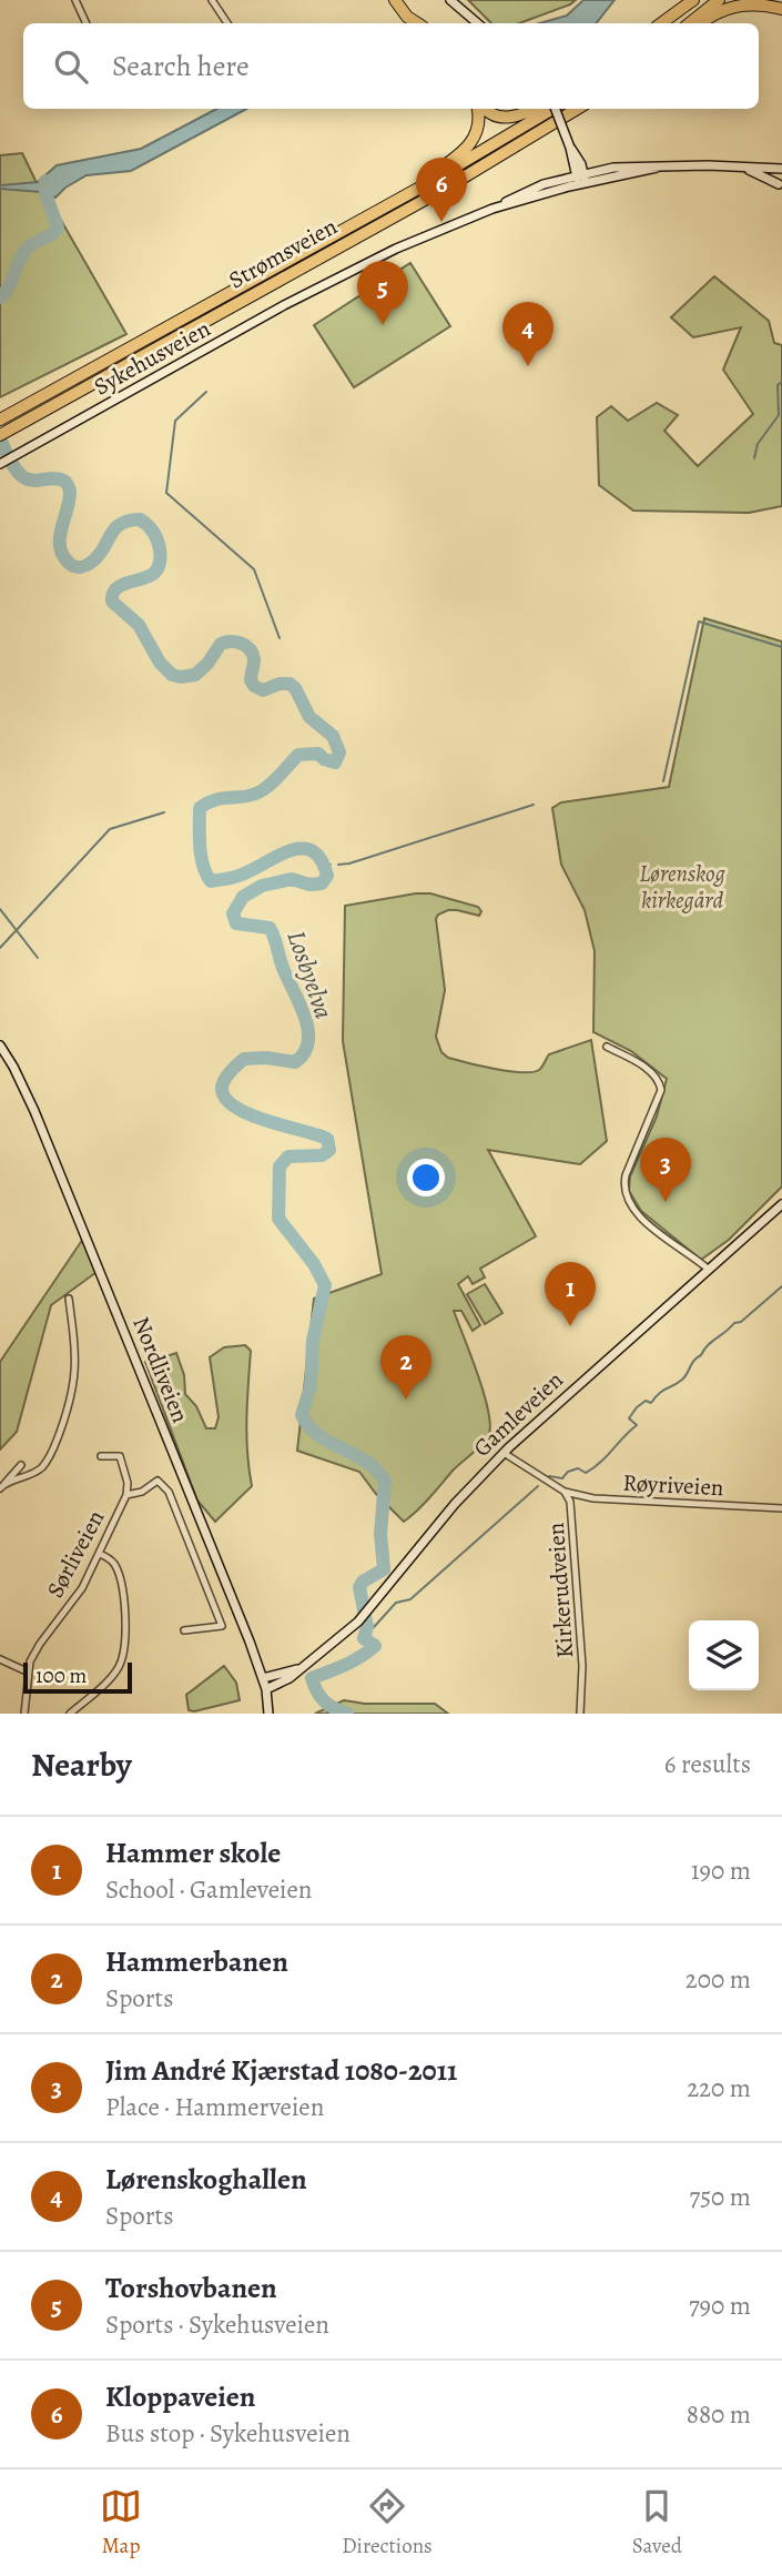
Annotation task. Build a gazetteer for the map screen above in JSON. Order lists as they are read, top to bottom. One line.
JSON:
{"streets":{"highway":["Strømsveien"],"main road":["Sykehusveien","Nordliveien","Gamleveien"],"street":["Røyriveien","Sørliveien","Kirkerudveien"]},"crossings":[["Nordliveien","Gamleveien"],["Gamleveien","Kirkerudveien"],["Røyriveien","Kirkerudveien"]],"water":["Losbyelva"],"parks":["Lørenskog kirkegård"],"scale_bar":"100 m","page":{"search":"Search here","pins":["6","5","4","3","1","2"],"scale":"100 m","heading":["Nearby","6 results"],"list":[{"mark":"1","name":"Hammer skole","note":"School · Gamleveien","value":"190 m"},{"mark":"2","name":"Hammerbanen","note":"Sports","value":"200 m"},{"mark":"3","name":"Jim André Kjærstad 1080-2011","note":"Place · Hammerveien","value":"220 m"},{"mark":"4","name":"Lørenskoghallen","note":"Sports","value":"750 m"},{"mark":"5","name":"Torshovbanen","note":"Sports · Sykehusveien","value":"790 m"},{"mark":"6","name":"Kloppaveien","note":"Bus stop · Sykehusveien","value":"880 m"}],"nav":["Map","Directions","Saved"]}}
